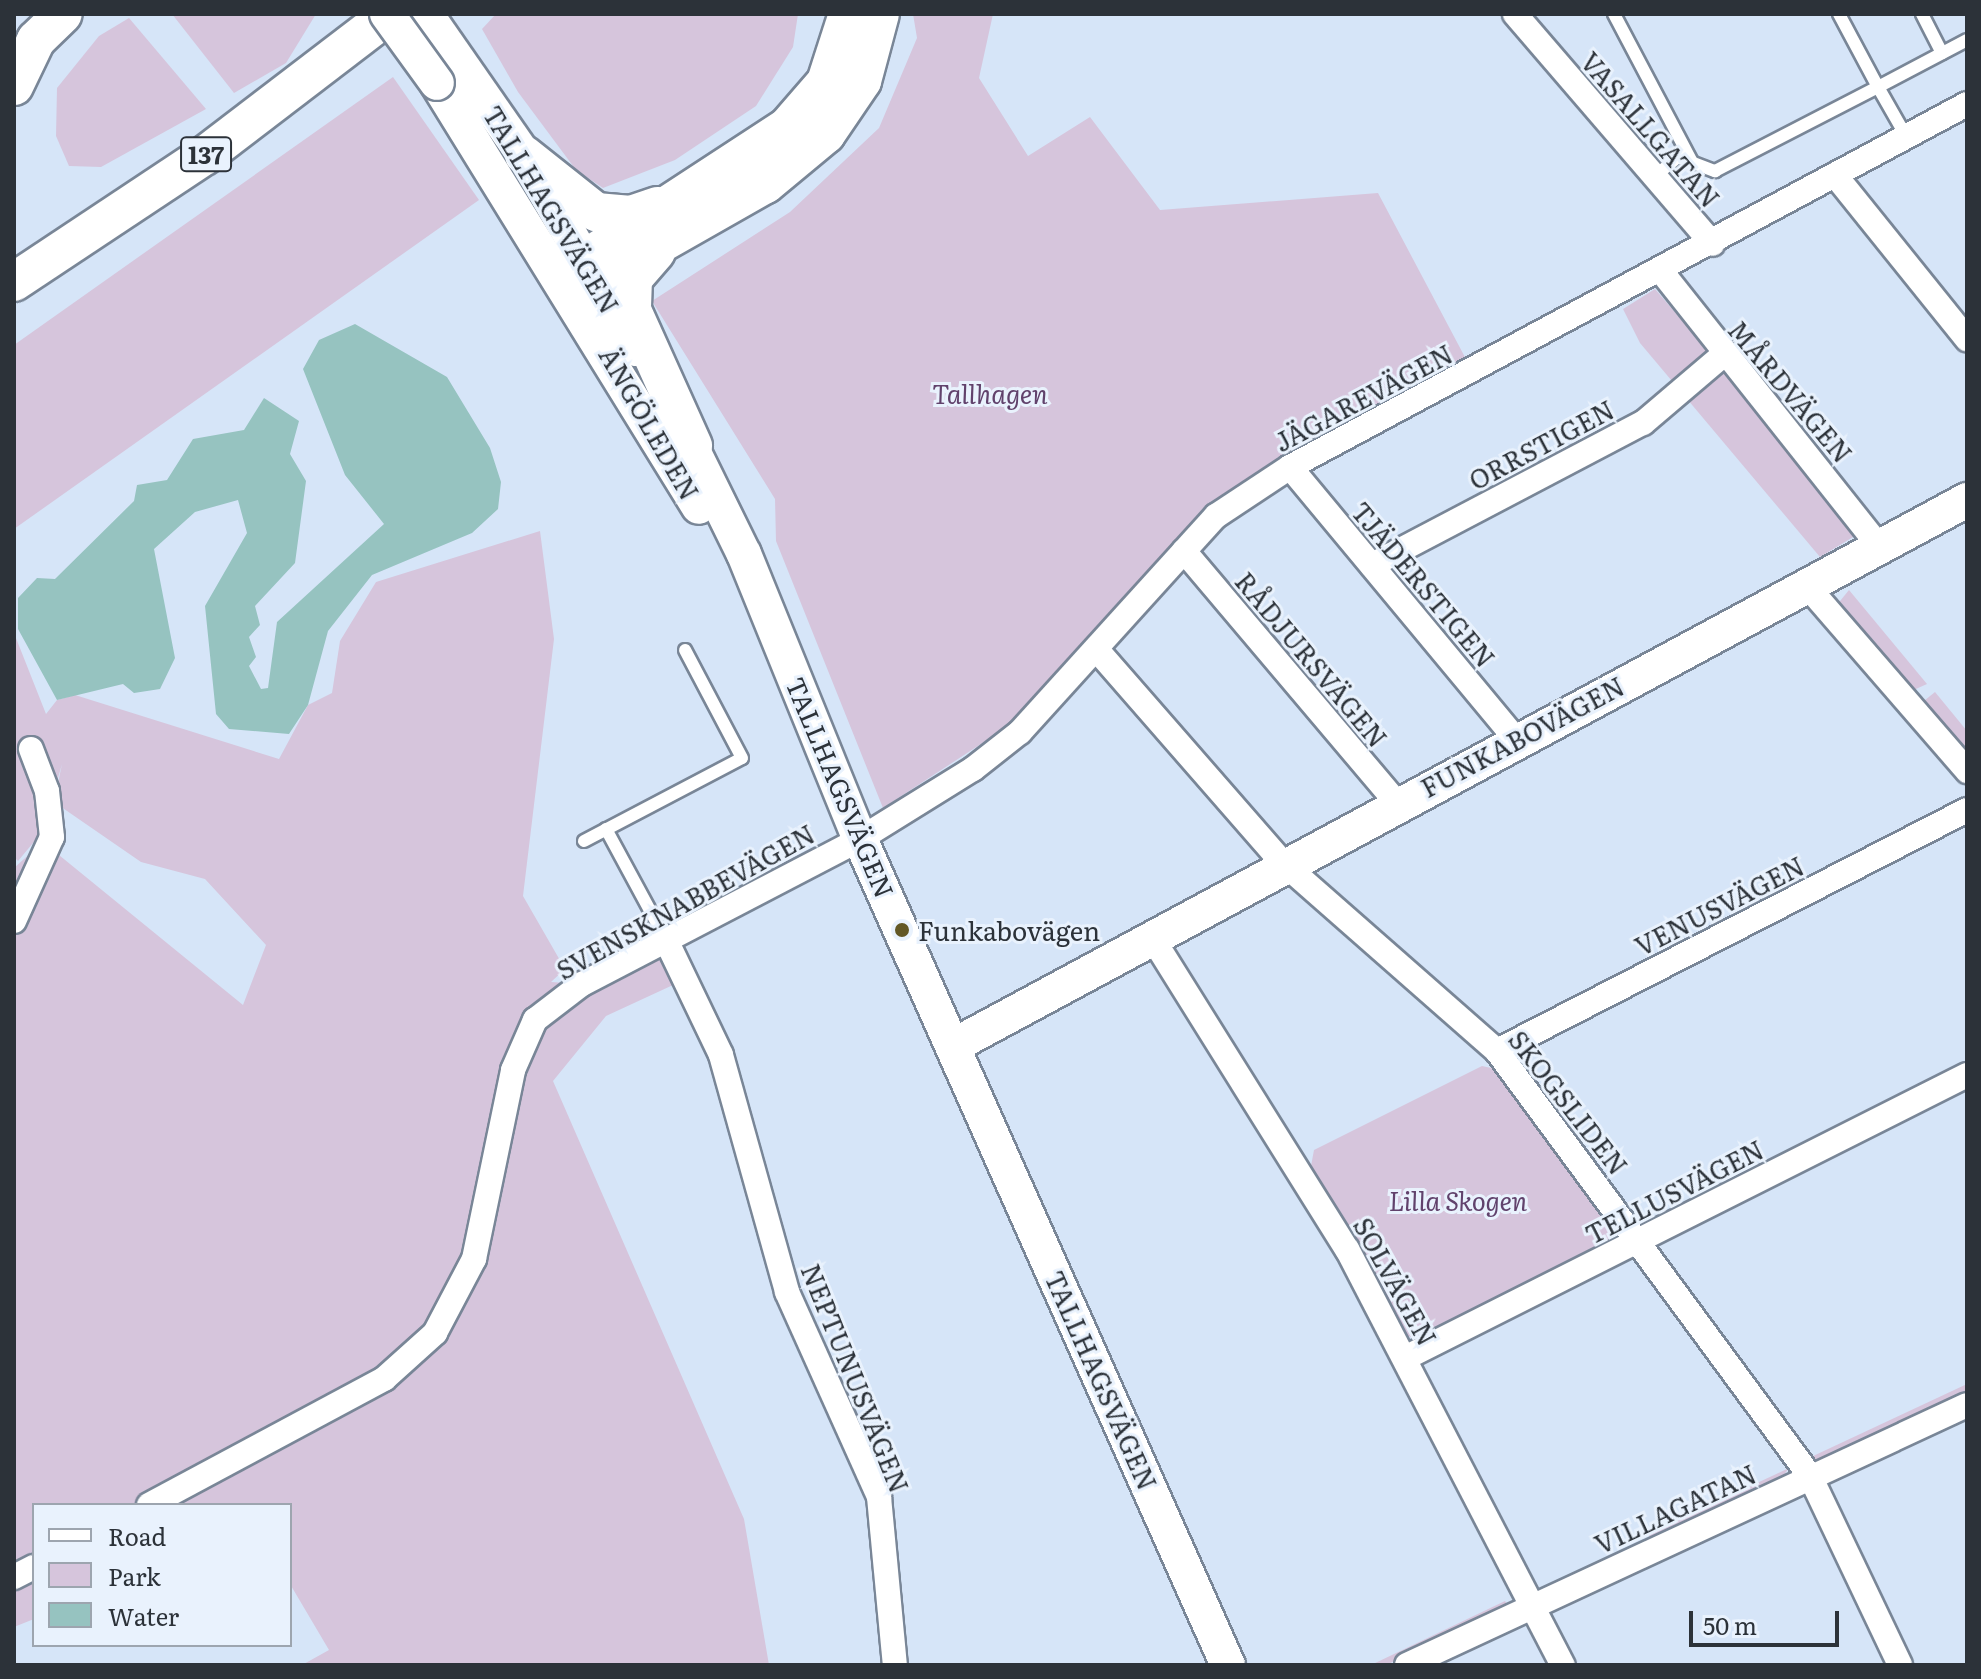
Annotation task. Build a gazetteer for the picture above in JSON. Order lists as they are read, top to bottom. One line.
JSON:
{"streets":{"main road":["137","TALLHAGSVÄGEN","ÄNGÖLEDEN","FUNKABOVÄGEN"],"street":["VASALLGATAN","MÅRDVÄGEN","JÄGAREVÄGEN","ORRSTIGEN","TJÄDERSTIGEN","RÅDJURSVÄGEN","SVENSKNABBEVÄGEN","VENUSVÄGEN","SKOGSLIDEN","TELLUSVÄGEN","SOLVÄGEN","NEPTUNUSVÄGEN","VILLAGATAN"]},"crossings":[["VASALLGATAN","JÄGAREVÄGEN"],["137","ÄNGÖLEDEN"],["TALLHAGSVÄGEN","JÄGAREVÄGEN"],["TALLHAGSVÄGEN","ÄNGÖLEDEN"],["TALLHAGSVÄGEN","FUNKABOVÄGEN"],["TALLHAGSVÄGEN","SVENSKNABBEVÄGEN"],["MÅRDVÄGEN","JÄGAREVÄGEN"],["MÅRDVÄGEN","ORRSTIGEN"],["MÅRDVÄGEN","FUNKABOVÄGEN"],["JÄGAREVÄGEN","TJÄDERSTIGEN"],["JÄGAREVÄGEN","RÅDJURSVÄGEN"],["JÄGAREVÄGEN","SVENSKNABBEVÄGEN"],["JÄGAREVÄGEN","SKOGSLIDEN"],["ORRSTIGEN","TJÄDERSTIGEN"],["TJÄDERSTIGEN","FUNKABOVÄGEN"],["RÅDJURSVÄGEN","FUNKABOVÄGEN"],["FUNKABOVÄGEN","SKOGSLIDEN"],["FUNKABOVÄGEN","SOLVÄGEN"],["SVENSKNABBEVÄGEN","NEPTUNUSVÄGEN"],["VENUSVÄGEN","SKOGSLIDEN"],["SKOGSLIDEN","TELLUSVÄGEN"],["SKOGSLIDEN","VILLAGATAN"],["TELLUSVÄGEN","SOLVÄGEN"],["SOLVÄGEN","VILLAGATAN"]],"parks":["Tallhagen","Lilla Skogen"],"places":["Funkabovägen"],"legend":["Road","Park","Water"],"scale_bar":"50 m"}
